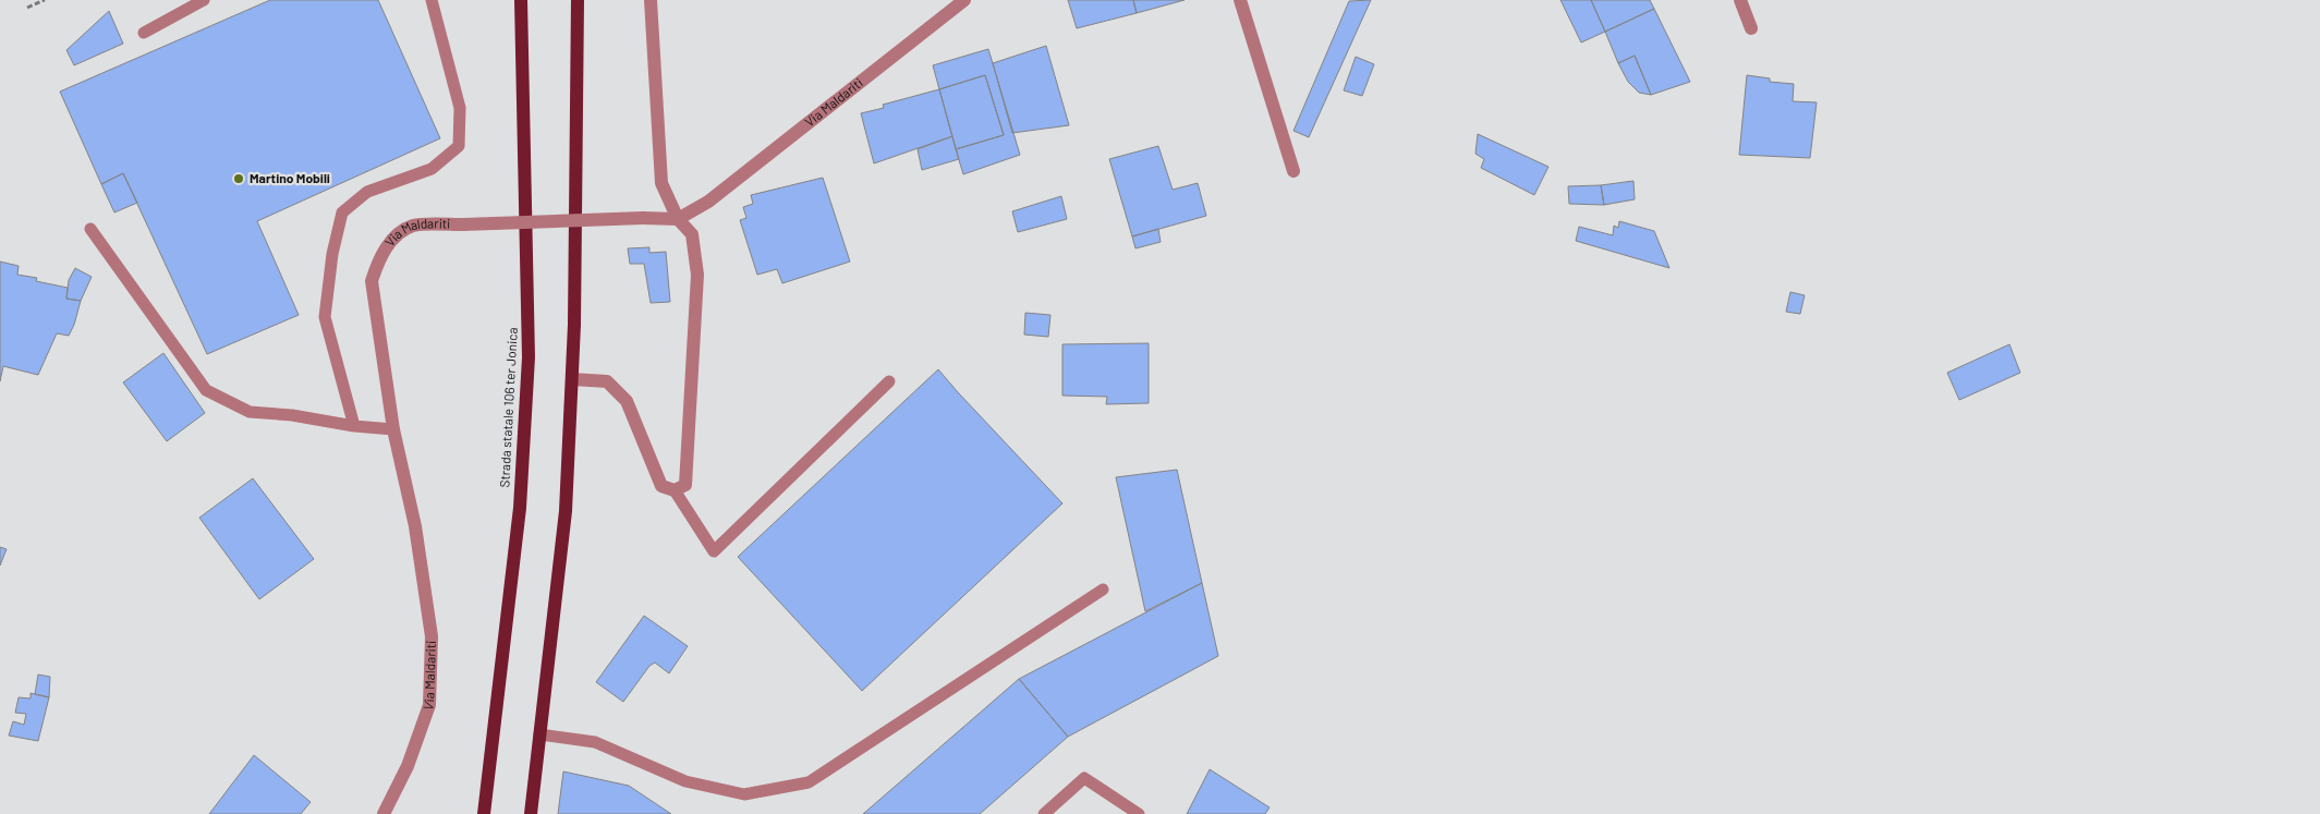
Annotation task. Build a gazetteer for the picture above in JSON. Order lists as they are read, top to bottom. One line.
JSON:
{"streets":{"main road":["Strada statale 106 ter Jonica"],"street":["Via Maldariti"]},"places":["Martino Mobili"]}
